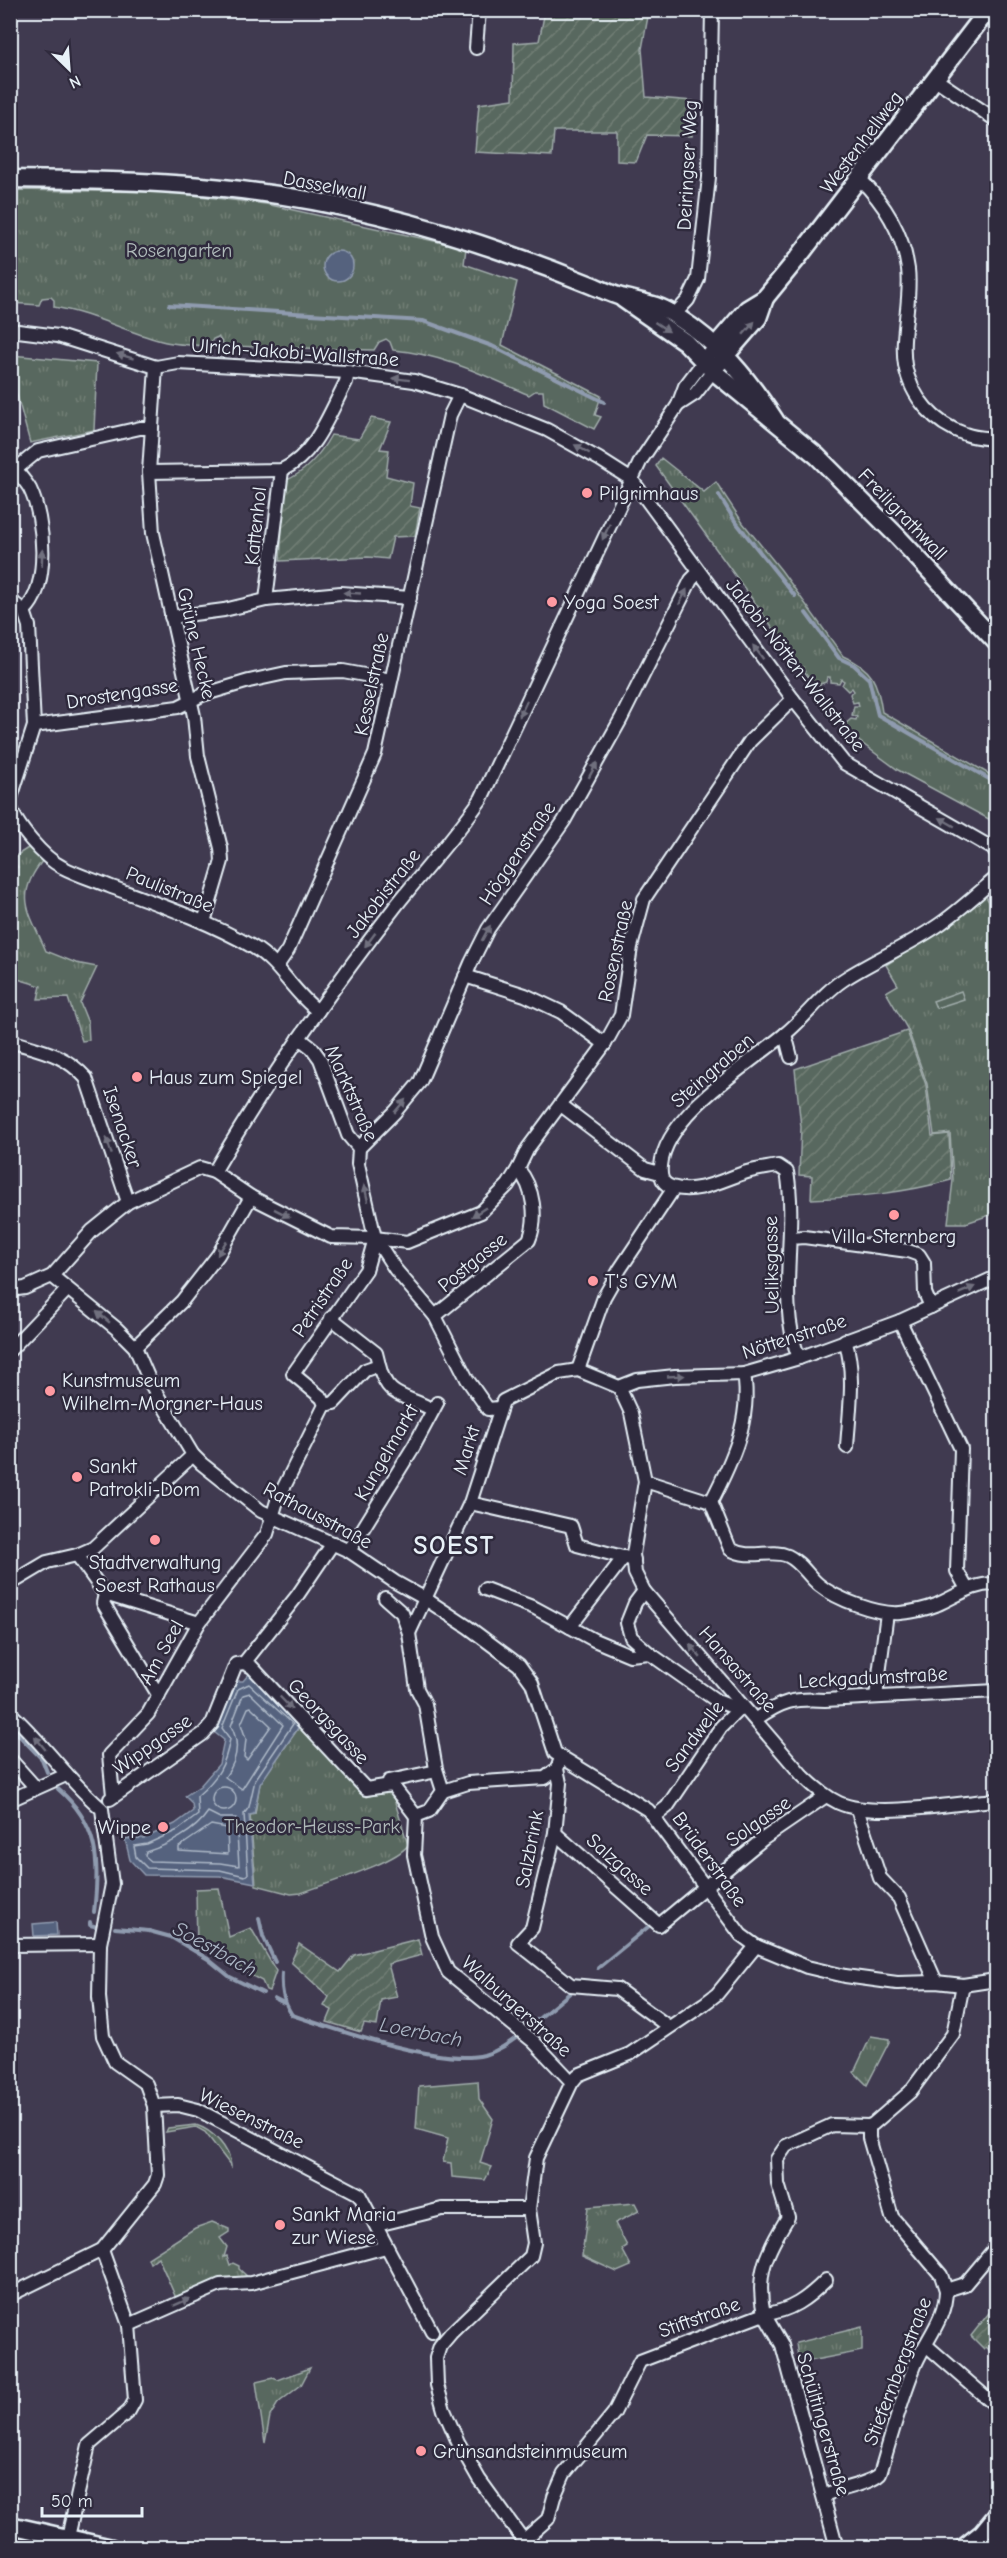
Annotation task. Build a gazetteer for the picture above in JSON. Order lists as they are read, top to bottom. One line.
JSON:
{"streets":{"street":["Westenhellweg","Deiringser Weg","Dasselwall","Ulrich-Jakobi-Wallstraße","Freiligrathwall","Kattenhol","Grüne Hecke","Jakobi-Nötten-Wallstraße","Kesselstraße","Drostengasse","Höggenstraße","Paulistraße","Jakobistraße","Rosenstraße","Steingraben","Marktstraße","Isenacker","Postgasse","Ueliksgasse","Petristraße","Nöttenstraße","Markt","Kungelmarkt","Rathausstraße","Am Seel","Hansastraße","Leckgadumstraße","Georgsgasse","Sandwelle","Wippgasse","Solgasse","Salzbrink","Brüderstraße","Salzgasse","Walburgerstraße","Wiesenstraße","Stiftstraße","Stiefernbergstraße","Schültingerstraße"]},"crossings":[["Westenhellweg","Dasselwall"],["Westenhellweg","Freiligrathwall"],["Westenhellweg","Jakobistraße"],["Deiringser Weg","Dasselwall"],["Dasselwall","Freiligrathwall"],["Dasselwall","Jakobistraße"],["Ulrich-Jakobi-Wallstraße","Kattenhol"],["Ulrich-Jakobi-Wallstraße","Grüne Hecke"],["Ulrich-Jakobi-Wallstraße","Jakobi-Nötten-Wallstraße"],["Ulrich-Jakobi-Wallstraße","Kesselstraße"],["Ulrich-Jakobi-Wallstraße","Jakobistraße"],["Freiligrathwall","Jakobistraße"],["Grüne Hecke","Drostengasse"],["Grüne Hecke","Paulistraße"],["Jakobi-Nötten-Wallstraße","Höggenstraße"],["Jakobi-Nötten-Wallstraße","Jakobistraße"],["Jakobi-Nötten-Wallstraße","Rosenstraße"],["Kesselstraße","Drostengasse"],["Kesselstraße","Paulistraße"],["Drostengasse","Paulistraße"],["Höggenstraße","Marktstraße"],["Paulistraße","Jakobistraße"],["Jakobistraße","Rosenstraße"],["Jakobistraße","Marktstraße"],["Rosenstraße","Marktstraße"],["Rosenstraße","Postgasse"],["Rosenstraße","Petristraße"],["Marktstraße","Postgasse"],["Marktstraße","Petristraße"],["Marktstraße","Markt"],["Ueliksgasse","Nöttenstraße"],["Petristraße","Am Seel"],["Markt","Rathausstraße"],["Markt","Hansastraße"],["Kungelmarkt","Rathausstraße"],["Rathausstraße","Am Seel"],["Am Seel","Wippgasse"],["Hansastraße","Leckgadumstraße"],["Hansastraße","Sandwelle"],["Hansastraße","Solgasse"],["Georgsgasse","Wippgasse"],["Sandwelle","Brüderstraße"],["Solgasse","Brüderstraße"],["Solgasse","Salzgasse"],["Salzbrink","Brüderstraße"],["Salzbrink","Salzgasse"],["Walburgerstraße","Stiftstraße"],["Stiftstraße","Schültingerstraße"],["Stiefernbergstraße","Schültingerstraße"]],"one_way":["Ulrich-Jakobi-Wallstraße","Jakobi-Nötten-Wallstraße","Höggenstraße","Jakobistraße","Isenacker","Nöttenstraße","Hansastraße","Georgsgasse"],"districts":["SOEST"],"water":["Soestbach","Loerbach"],"parks":["Rosengarten","Theodor-Heuss-Park"],"places":["Pilgrimhaus","Yoga Soest","Haus zum Spiegel","Villa Sternberg","T's GYM","Kunstmuseum Wilhelm-Morgner-Haus","Sankt Patrokli-Dom","Stadtverwaltung Soest Rathaus","Wippe","Sankt Maria zur Wiese","Grünsandsteinmuseum"],"scale_bar":"50 m","north":"bottom right"}
